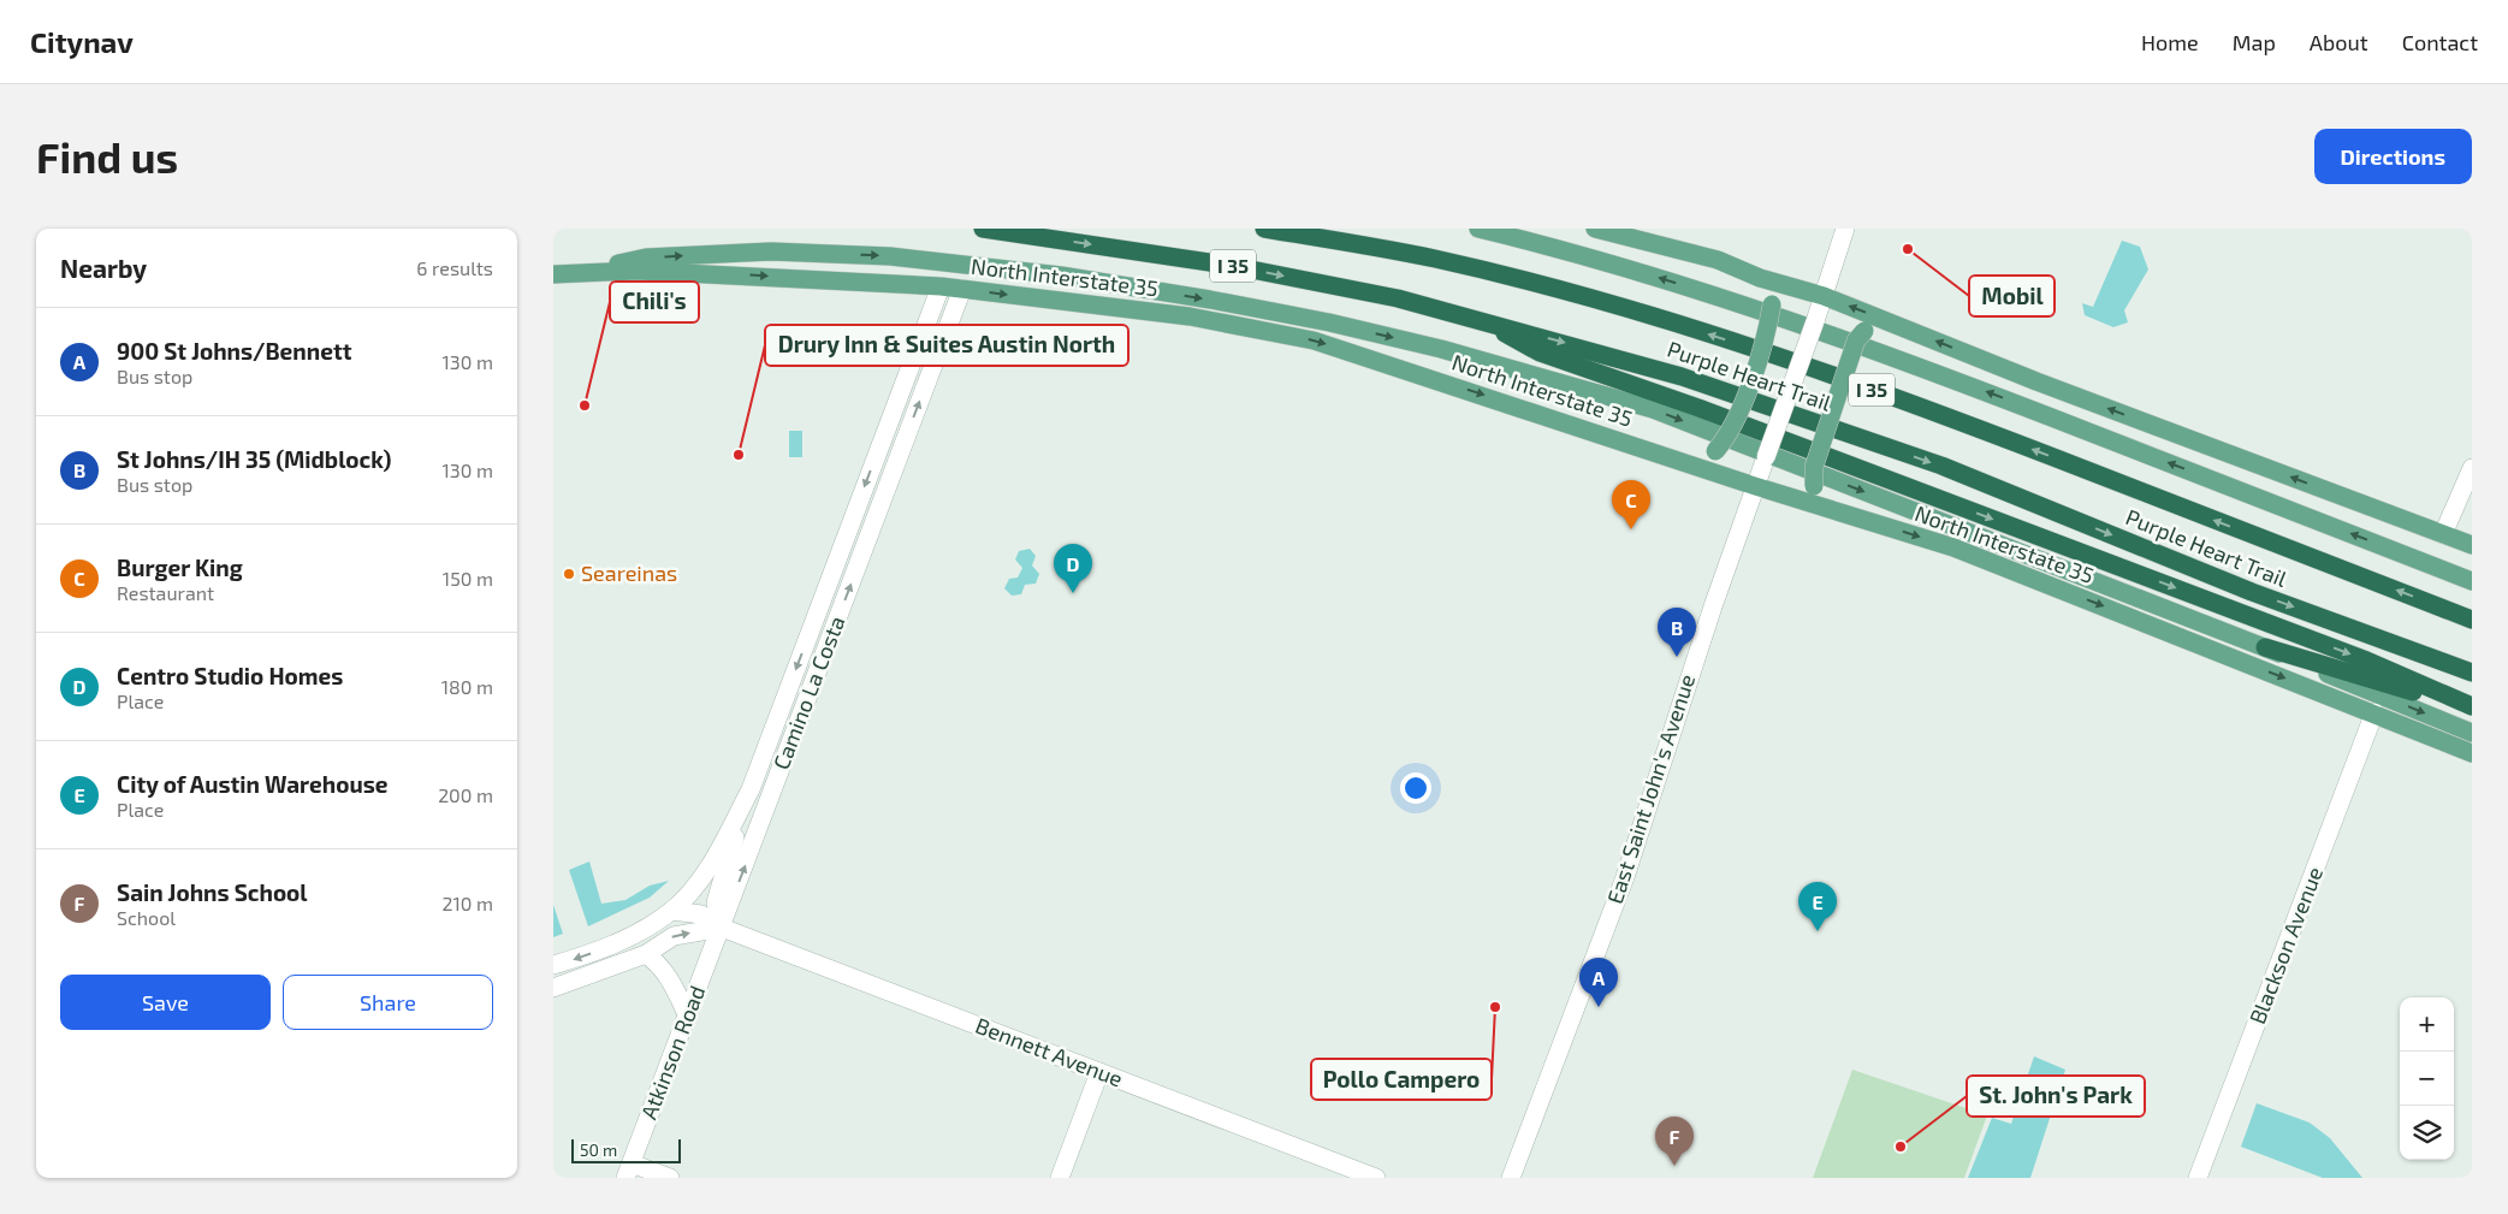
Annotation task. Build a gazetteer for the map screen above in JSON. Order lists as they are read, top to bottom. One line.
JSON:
{"streets":{"highway":["I 35","Purple Heart Trail"],"main road":["North Interstate 35"],"street":["Camino La Costa","East Saint John's Avenue","Blackson Avenue","Atkinson Road","Bennett Avenue"]},"crossings":[["North Interstate 35","Camino La Costa"],["North Interstate 35","East Saint John's Avenue"],["North Interstate 35","Blackson Avenue"],["Camino La Costa","Atkinson Road"],["Camino La Costa","Bennett Avenue"],["Atkinson Road","Bennett Avenue"]],"places":["Mobil","Chili's","Drury Inn & Suites Austin North","Seareinas","Pollo Campero","St. John's Park"],"scale_bar":"50 m","page":{"header":"Citynav","nav":["Home","Map","About","Contact"],"buttons":["Directions",["Save","Share"]],"title":"Find us","heading":["Nearby","6 results"],"list":[{"mark":"A","name":"900 St Johns/Bennett","note":"Bus stop","value":"130 m"},{"mark":"B","name":"St Johns/IH 35 (Midblock)","note":"Bus stop","value":"130 m"},{"mark":"C","name":"Burger King","note":"Restaurant","value":"150 m"},{"mark":"D","name":"Centro Studio Homes","note":"Place","value":"180 m"},{"mark":"E","name":"City of Austin Warehouse","note":"Place","value":"200 m"},{"mark":"F","name":"Sain Johns School","note":"School","value":"210 m"}],"pins":["C","D","B","E","A","F"],"map_buttons":["+","−"],"scale":"50 m"}}
